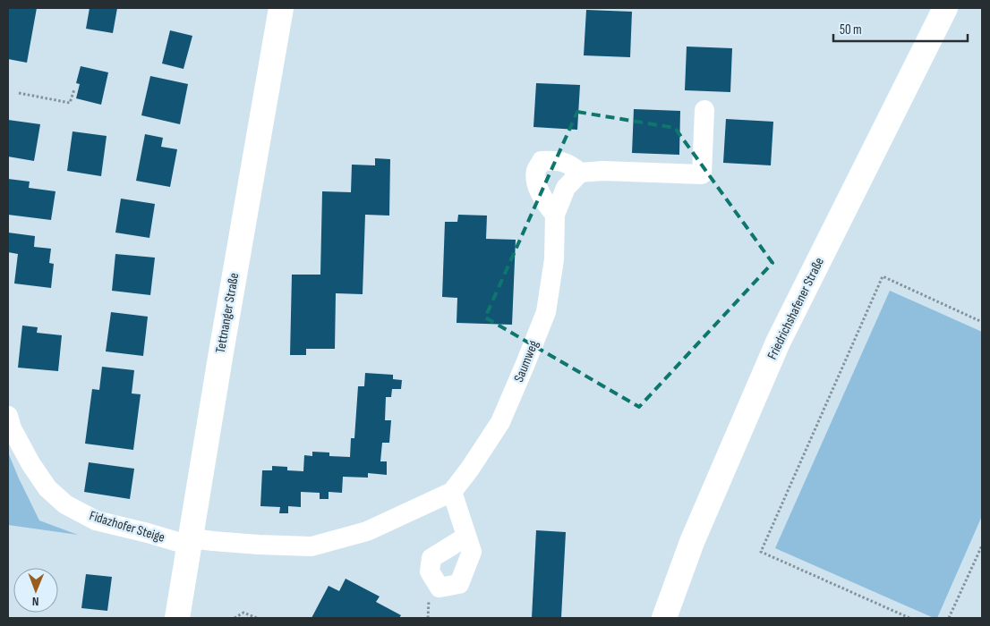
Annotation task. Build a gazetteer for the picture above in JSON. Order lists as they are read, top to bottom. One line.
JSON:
{"streets":{"main road":["Friedrichshafener Straße","Tettnanger Straße"],"street":["Saumweg","Fidazhofer Steige"]},"crossings":[["Tettnanger Straße","Saumweg"],["Tettnanger Straße","Fidazhofer Steige"],["Saumweg","Fidazhofer Steige"]],"scale_bar":"50 m","north":"bottom"}
